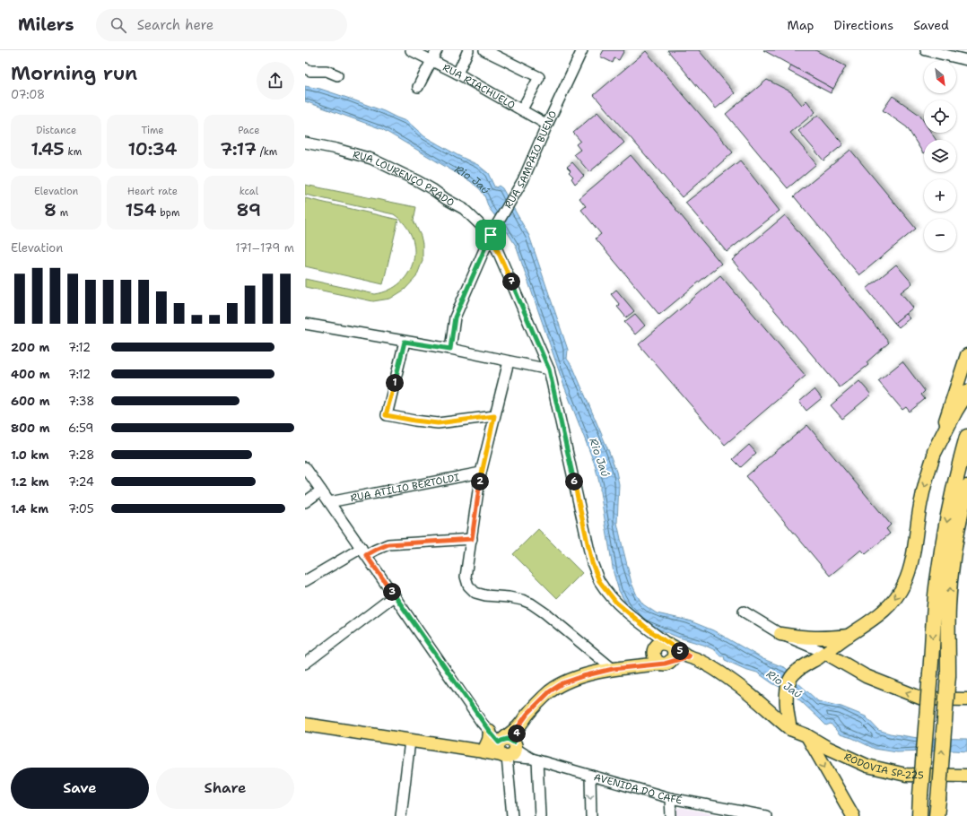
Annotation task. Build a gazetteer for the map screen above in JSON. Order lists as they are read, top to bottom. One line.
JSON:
{"streets":{"main road":["RODOVIA SP-225","AVENIDA DO CAFÉ"],"street":["RUA RIACHUELO","RUA SAMPÁIO BUENO","RUA LOURENÇO PRADO","RUA ATÍLIO BERTOLDI"]},"crossings":[["RUA RIACHUELO","RUA SAMPÁIO BUENO"],["RUA SAMPÁIO BUENO","RUA LOURENÇO PRADO"]],"water":["Rio Jaú"],"north":"bottom right","page":{"header":"Milers","search":"Search here","nav":["Map","Directions","Saved"],"heading":["Morning run","07:08"],"map_buttons":["+","−"],"stats":[["Distance","1.45 km"],["Time","10:34"],["Pace","7:17 /km"],["Elevation","8 m"],["Heart rate","154 bpm"],["kcal","89"]],"chart":["Elevation","171–179 m"],"pins":["7","1","2","6","3","5","4"],"list":[{"name":"200 m","note":"7:12"},{"name":"400 m","note":"7:12"},{"name":"600 m","note":"7:38"},{"name":"800 m","note":"6:59"},{"name":"1.0 km","note":"7:28"},{"name":"1.2 km","note":"7:24"},{"name":"1.4 km","note":"7:05"}],"buttons":["Save","Share"]}}
